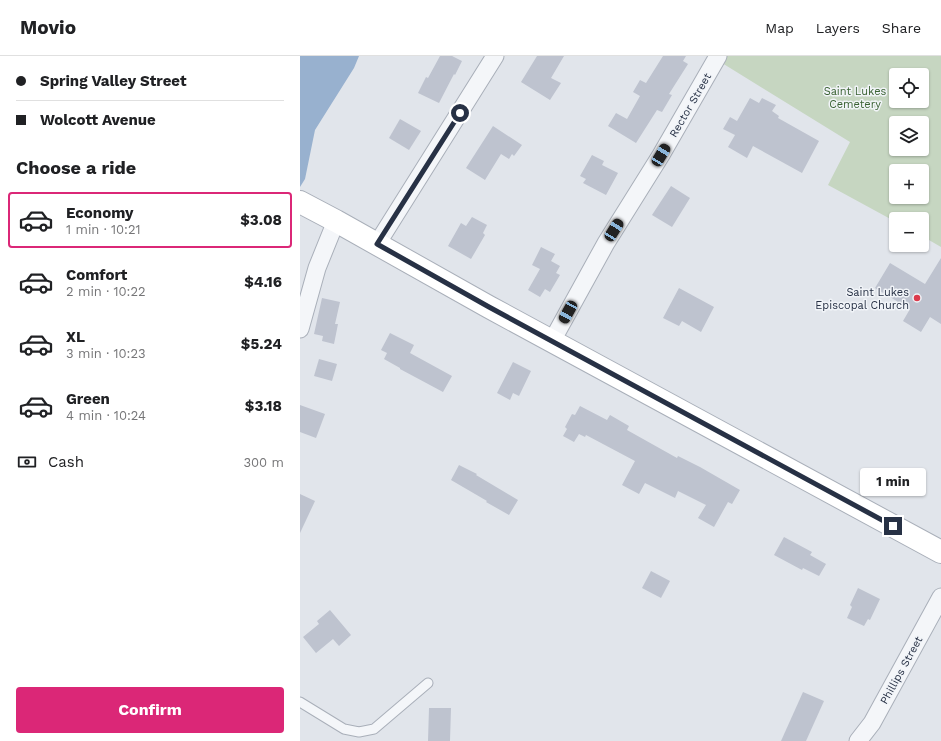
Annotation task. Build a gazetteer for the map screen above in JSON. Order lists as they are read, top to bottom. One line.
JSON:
{"streets":{"street":["Rector Street","Phillips Street"]},"parks":["Saint Lukes Cemetery"],"places":["Saint Lukes Episcopal Church"],"page":{"header":"Movio","nav":["Map","Layers","Share"],"banner":["Spring Valley Street","Wolcott Avenue"],"map_buttons":["+","−"],"heading":"Choose a ride","list":[{"name":"Economy","note":"1 min · 10:21","value":"$3.08"},{"name":"Comfort","note":"2 min · 10:22","value":"$4.16"},{"name":"XL","note":"3 min · 10:23","value":"$5.24"},{"name":"Green","note":"4 min · 10:24","value":"$3.18"}],"pay":["Cash","300 m"],"bubble":"1 min","buttons":"Confirm"}}
